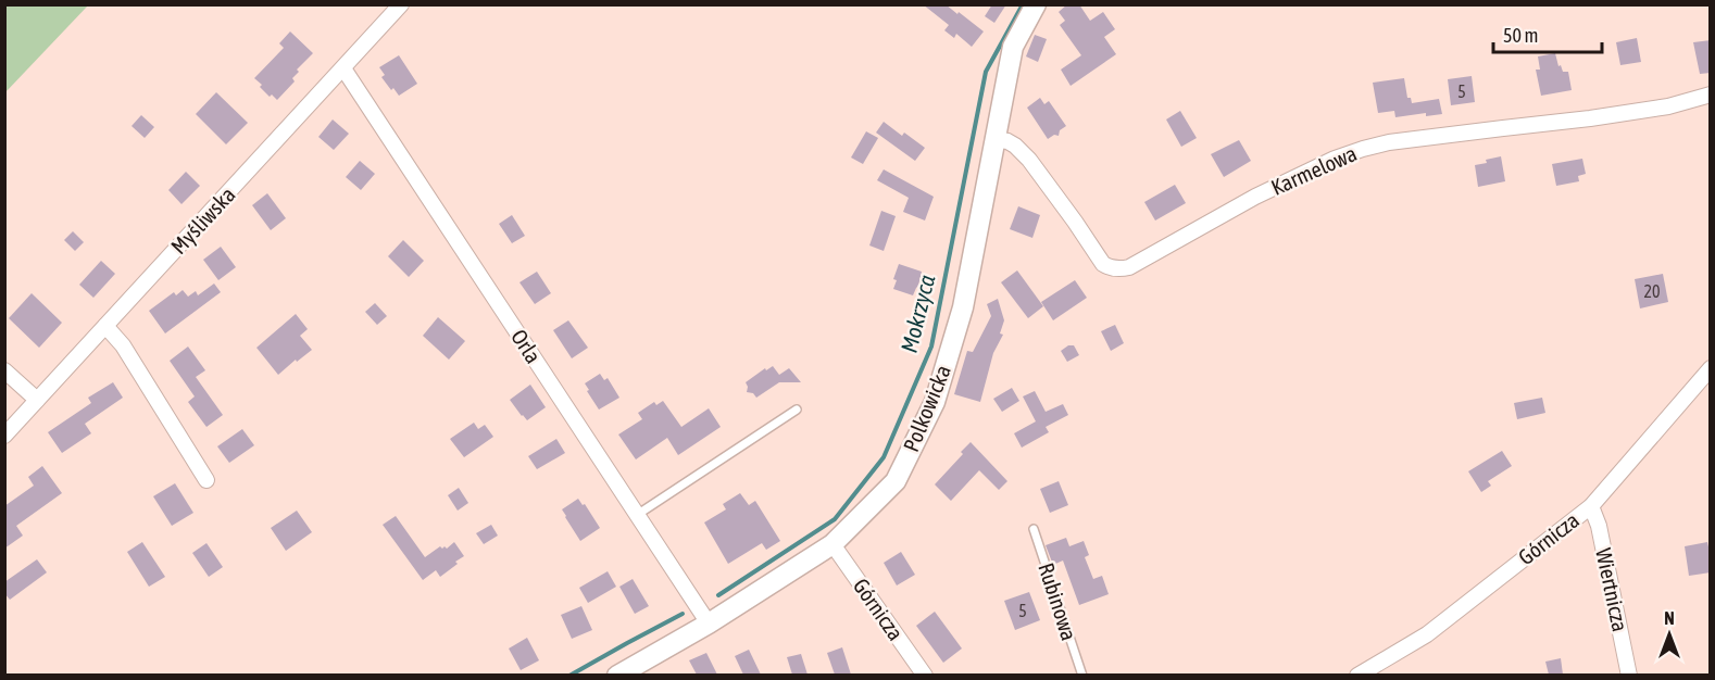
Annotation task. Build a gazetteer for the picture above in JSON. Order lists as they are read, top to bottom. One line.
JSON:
{"streets":{"street":["Karmelowa","Myśliwska","Orla","Polkowicka","Górnicza","Wiertnicza"],"lane":["Rubinowa"]},"crossings":[["Karmelowa","Polkowicka"],["Myśliwska","Orla"],["Orla","Polkowicka"],["Polkowicka","Górnicza"],["Górnicza","Wiertnicza"]],"water":["Mokrzyca"],"house_numbers":["5","20","5"],"scale_bar":"50 m","north":"top"}
